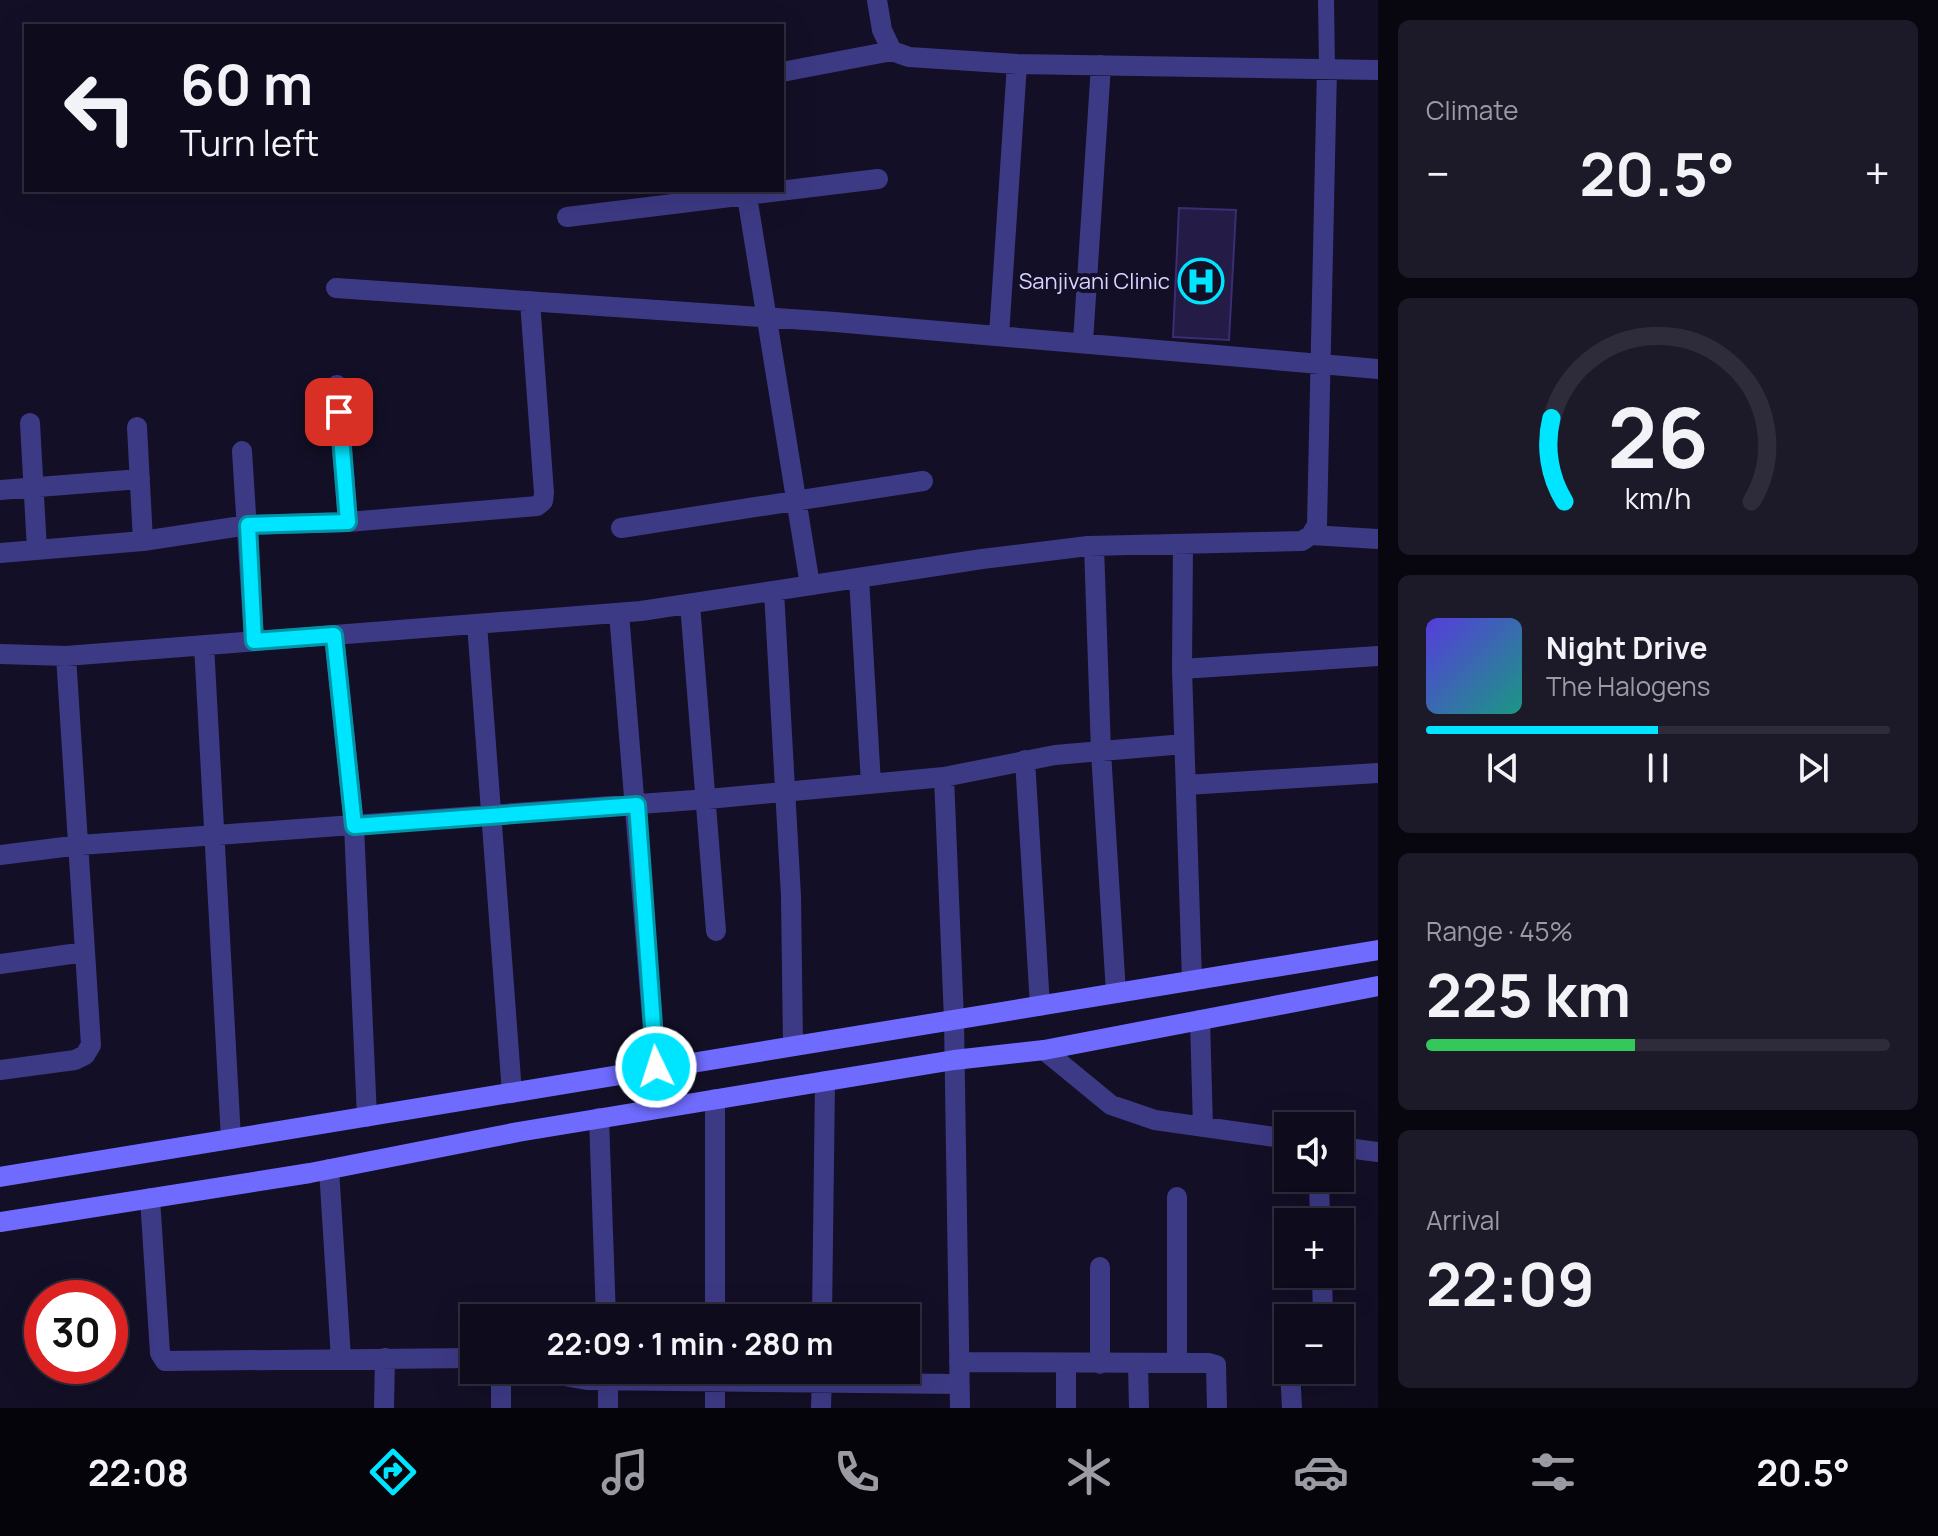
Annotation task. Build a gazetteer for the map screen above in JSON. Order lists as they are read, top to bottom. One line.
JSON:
{"places":{"hospital":["Sanjivani Clinic"]},"page":{"tile":["Climate",["Range · 45%","225 km"],["Arrival","22:09"]],"turn":["60 m","Turn left"],"heat":["−","20.5°","+"],"song":["Night Drive","The Halogens"],"map_buttons":["+","−"],"limit":"30","trip":"22:09 · 1 min · 280 m","tabs":["22:08","20.5°"],"gauge":["26","km/h"]}}
